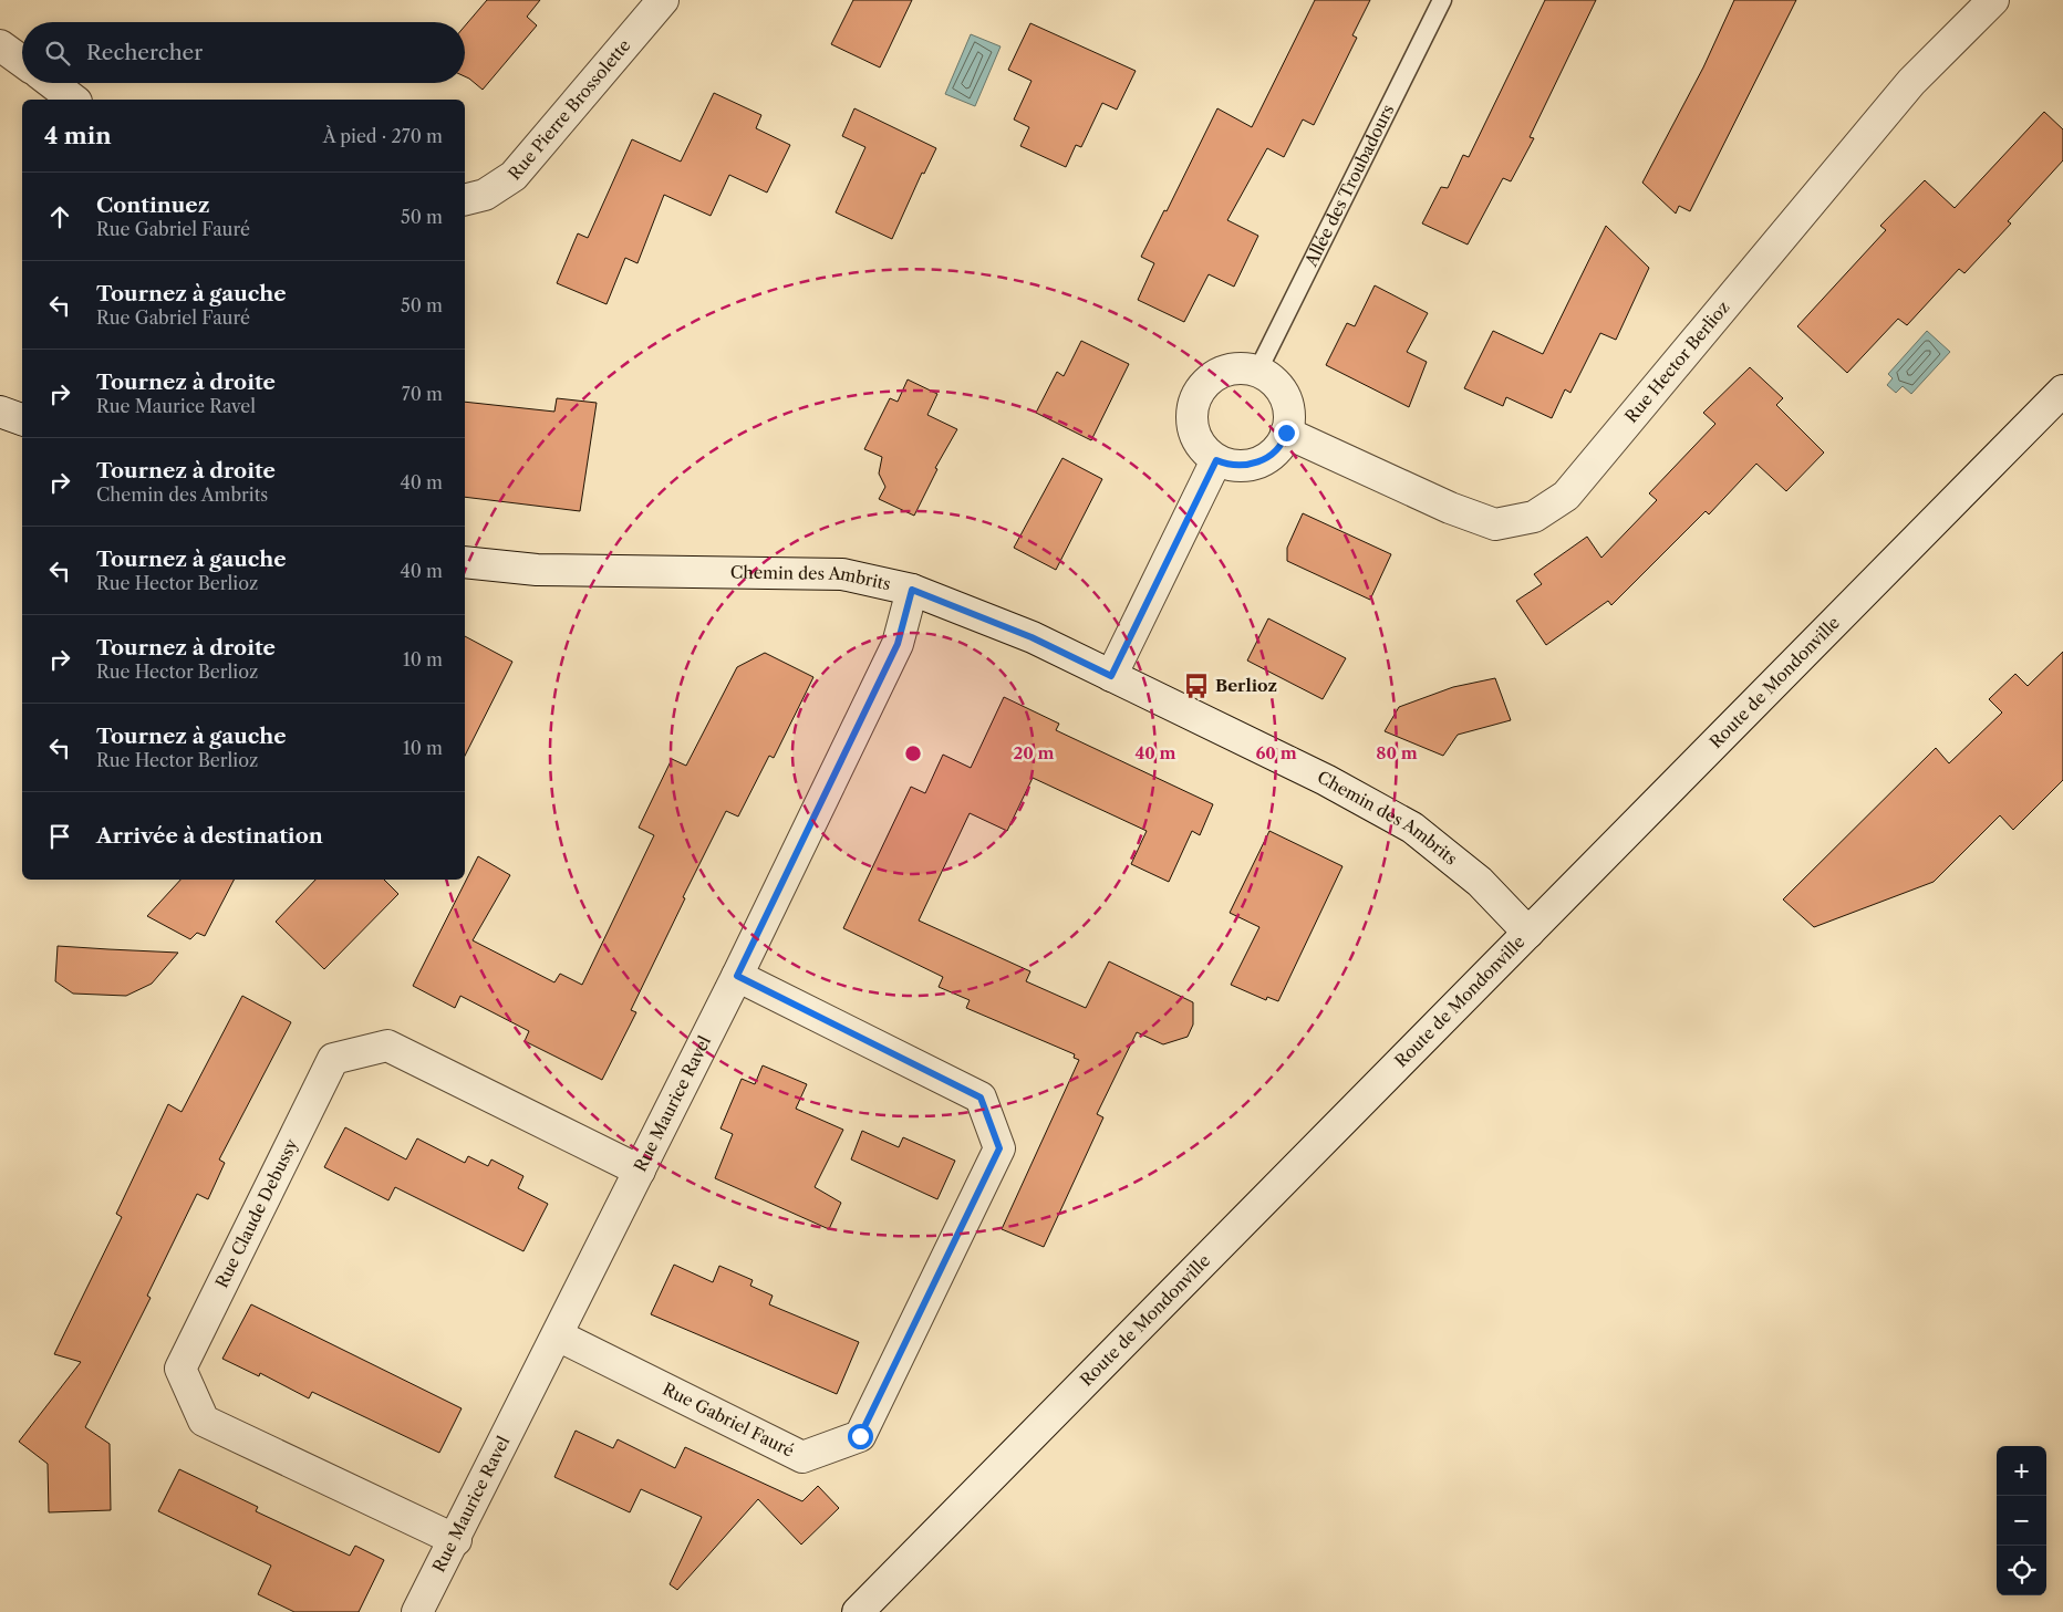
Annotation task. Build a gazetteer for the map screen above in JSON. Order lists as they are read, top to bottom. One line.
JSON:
{"streets":{"street":["Rue Pierre Brossolette","Rue Hector Berlioz","Chemin des Ambrits","Route de Mondonville","Rue Maurice Ravel","Rue Claude Debussy","Rue Gabriel Fauré"],"lane":["Allée des Troubadours"]},"crossings":[["Allée des Troubadours","Rue Hector Berlioz"],["Chemin des Ambrits","Route de Mondonville"],["Chemin des Ambrits","Rue Maurice Ravel"],["Rue Maurice Ravel","Rue Claude Debussy"],["Rue Maurice Ravel","Rue Gabriel Fauré"]],"places":{"bus stop":["Berlioz"]},"page":{"search":"Rechercher","heading":["4 min","À pied · 270 m"],"list":[["Continuez","Rue Gabriel Fauré","50 m"],["Tournez à gauche","Rue Gabriel Fauré","50 m"],["Tournez à droite","Rue Maurice Ravel","70 m"],["Tournez à droite","Chemin des Ambrits","40 m"],["Tournez à gauche","Rue Hector Berlioz","40 m"],["Tournez à droite","Rue Hector Berlioz","10 m"],["Tournez à gauche","Rue Hector Berlioz","10 m"],"Arrivée à destination"],"map_buttons":["+","−"]},"rings":["20 m","40 m","60 m","80 m"]}
